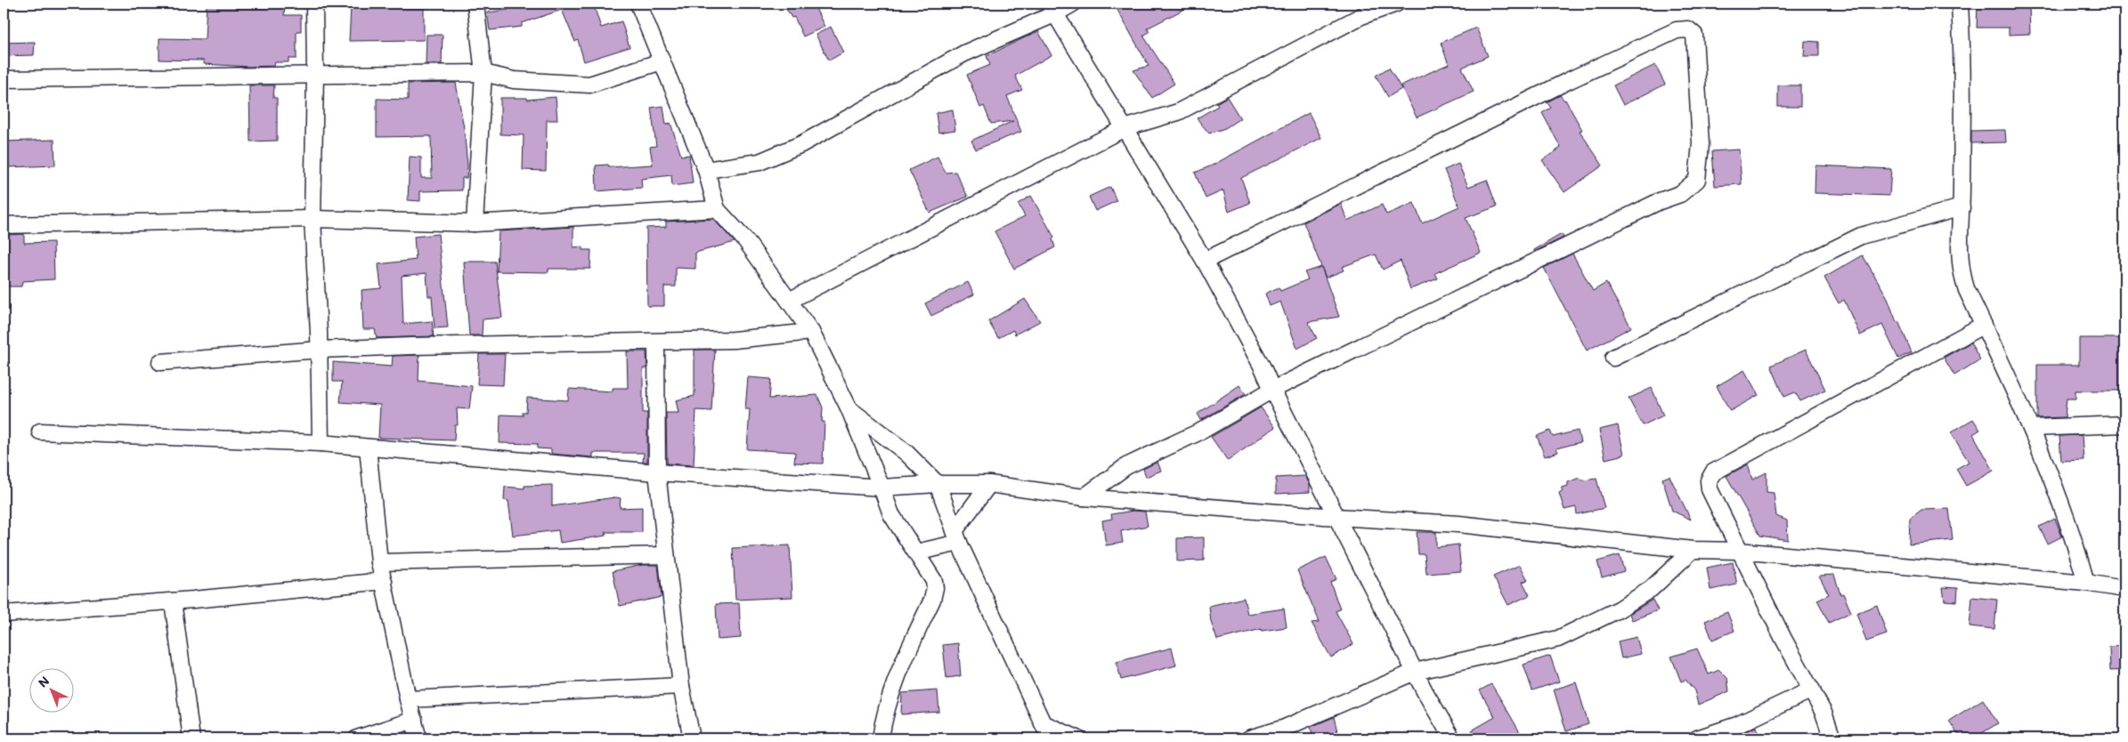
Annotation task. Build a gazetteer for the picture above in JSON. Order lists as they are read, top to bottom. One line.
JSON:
{"north":"top left"}
